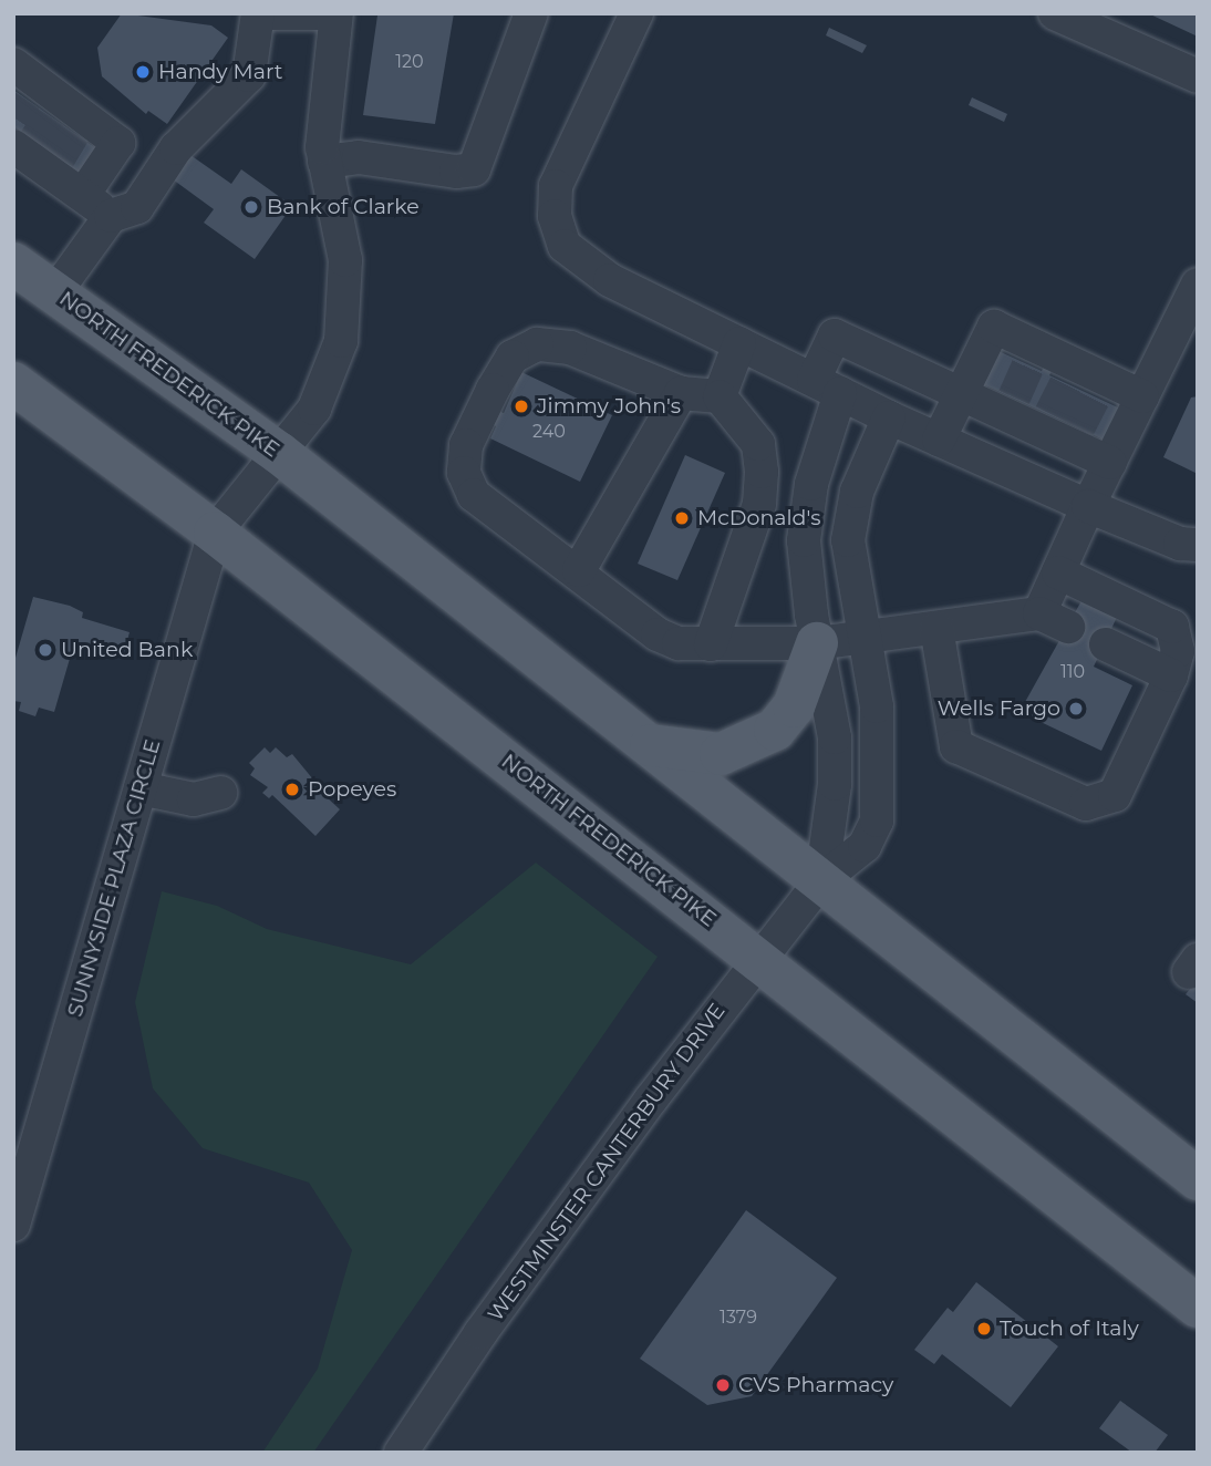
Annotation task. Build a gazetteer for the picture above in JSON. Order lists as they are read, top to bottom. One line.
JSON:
{"streets":{"main road":["NORTH FREDERICK PIKE"],"street":["SUNNYSIDE PLAZA CIRCLE","WESTMINSTER CANTERBURY DRIVE"]},"crossings":[["NORTH FREDERICK PIKE","SUNNYSIDE PLAZA CIRCLE"],["NORTH FREDERICK PIKE","WESTMINSTER CANTERBURY DRIVE"]],"places":["Handy Mart","Bank of Clarke","Jimmy John's","McDonald's","United Bank","Wells Fargo","Popeyes","Touch of Italy","CVS Pharmacy"],"house_numbers":["120","240","110","1379"]}
